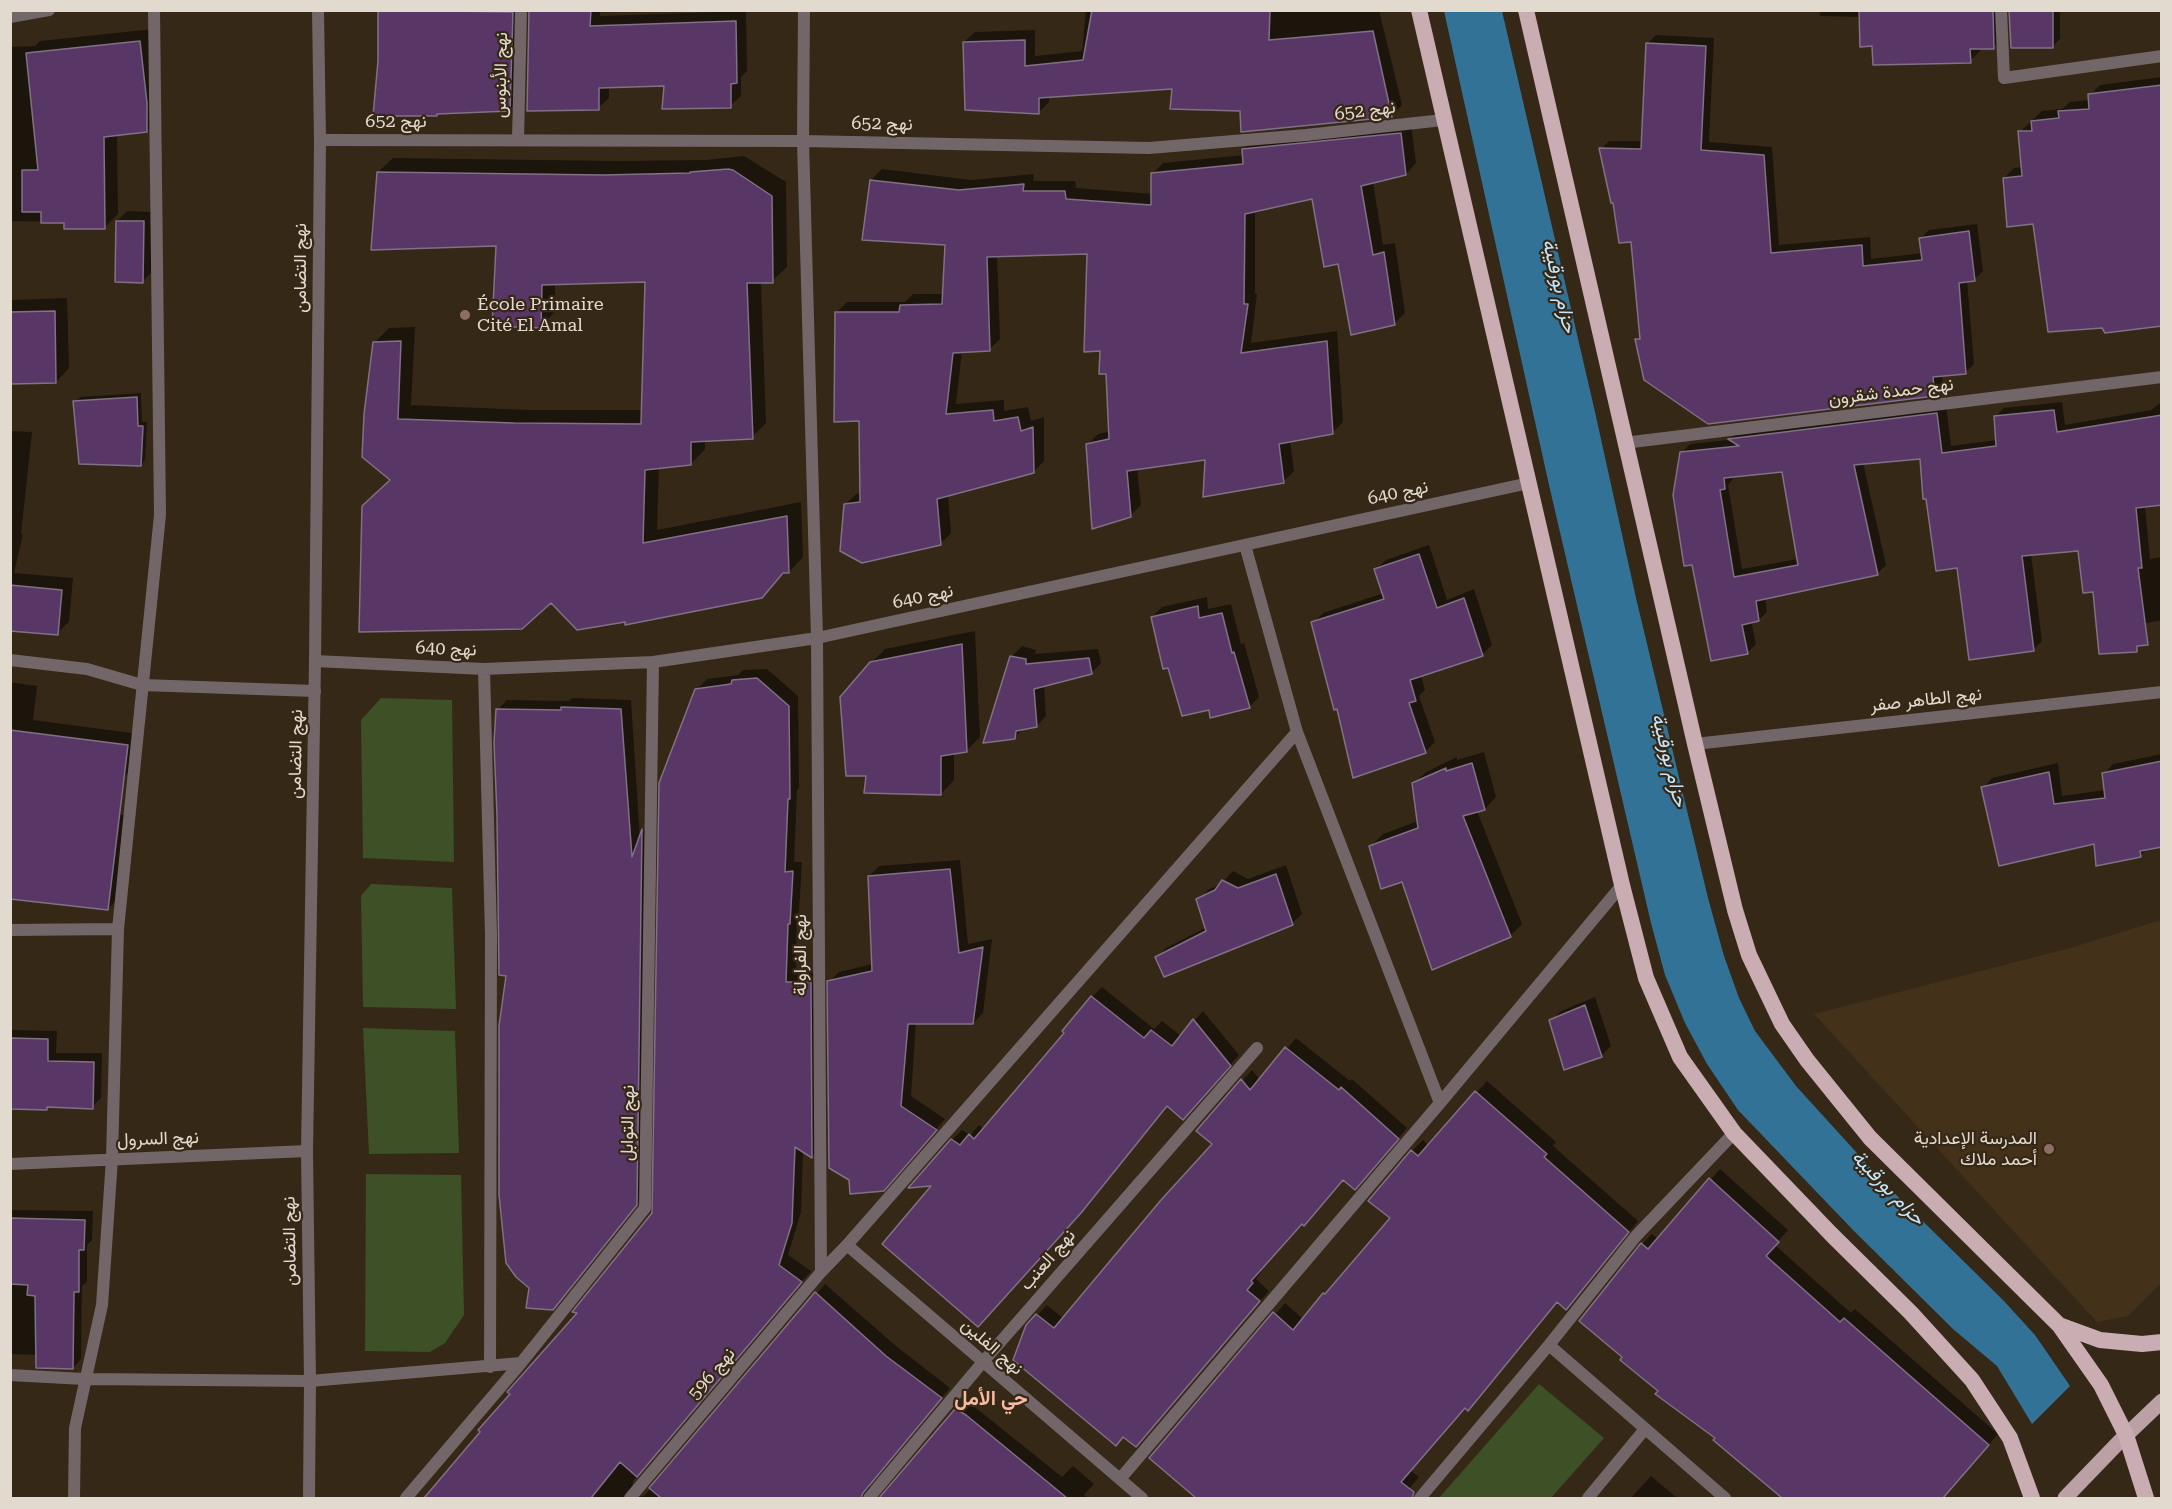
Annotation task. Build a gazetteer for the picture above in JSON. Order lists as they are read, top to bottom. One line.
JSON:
{"streets":{"street":["نهج الأبنوس","نهج 652","نهج التضامن","نهج حمدة شقرون","نهج 640","نهج الطاهر صفر","نهج الفراولة","نهج التوابل","نهج السرول","نهج العنب","نهج الفلين","نهج 596"]},"crossings":[["نهج الأبنوس","نهج 652"],["نهج 652","نهج التضامن"],["نهج 652","نهج الفراولة"],["نهج التضامن","نهج 640"],["نهج التضامن","نهج السرول"],["نهج 640","نهج الفراولة"],["نهج 640","نهج التوابل"],["نهج الفراولة","نهج 596"],["نهج العنب","نهج الفلين"],["نهج الفلين","نهج 596"]],"districts":["حي الأمل"],"water":["حزام بورقيبة"],"places":["École Primaire Cité El Amal","المدرسة الإعدادية أحمد ملاك"]}
